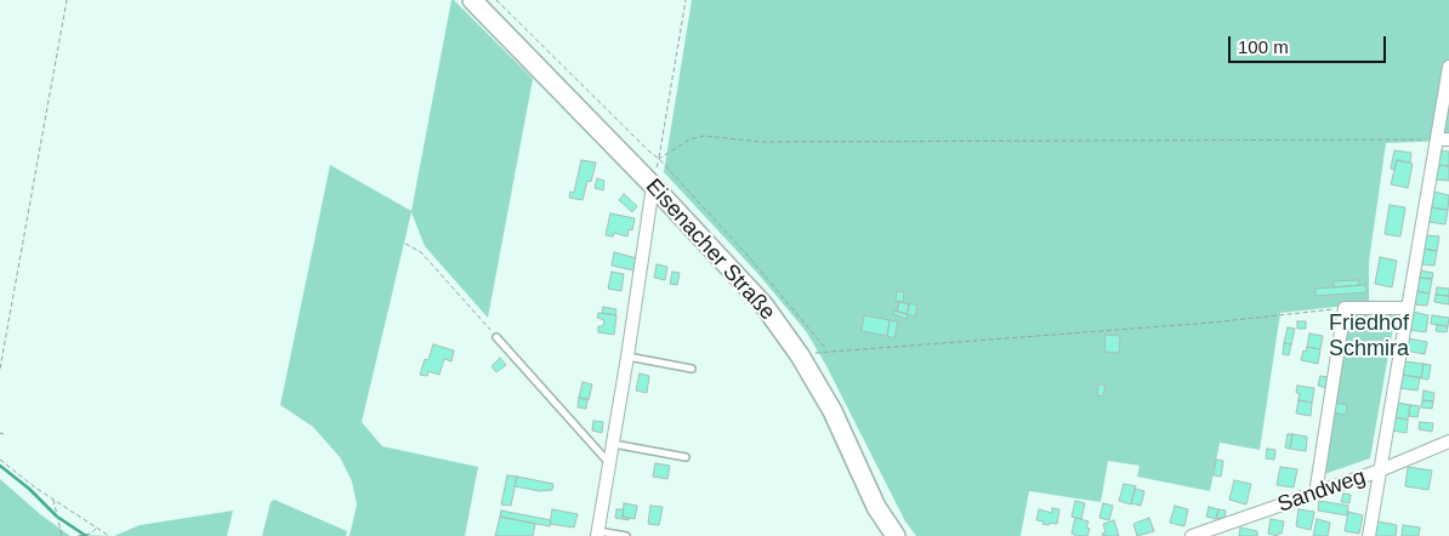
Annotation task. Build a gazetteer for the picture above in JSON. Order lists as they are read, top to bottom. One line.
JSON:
{"streets":{"main road":["Eisenacher Straße"],"street":["Sandweg"]},"parks":["Friedhof Schmira"],"scale_bar":"100 m"}
